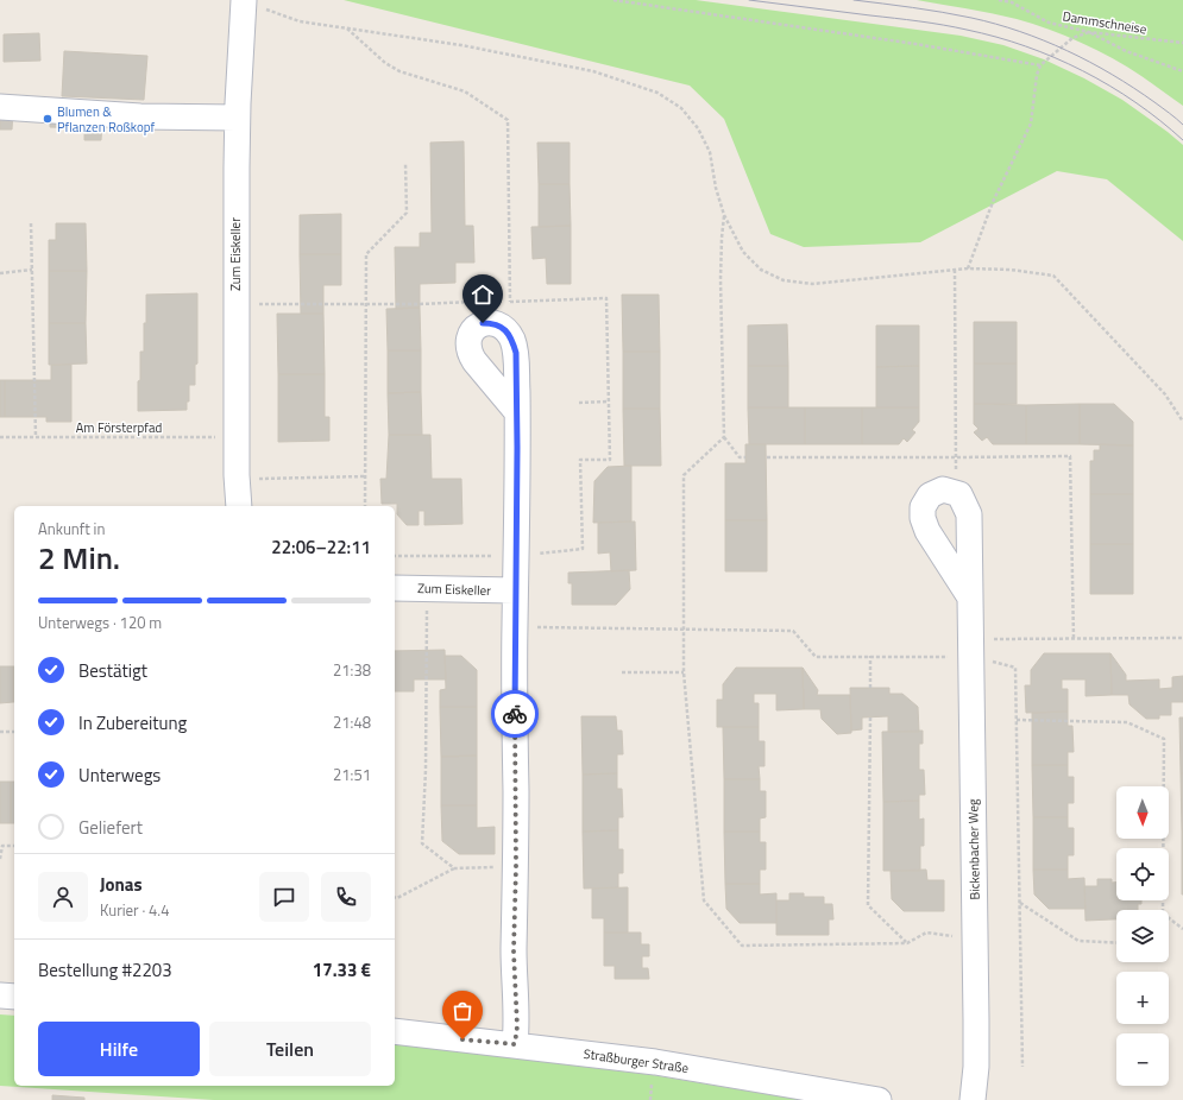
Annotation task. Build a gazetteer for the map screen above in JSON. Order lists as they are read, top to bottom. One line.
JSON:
{"streets":{"street":["Zum Eiskeller","Bickenbacher Weg","Straßburger Straße"],"path":["Dammschneise","Am Försterpfad"]},"crossings":[["Zum Eiskeller","Am Försterpfad"]],"places":["Blumen & Pflanzen Roßkopf"],"north":"bottom","page":{"heading":["2 Min.","Ankunft in","22:06–22:11"],"panel":["Jonas","Kurier · 4.4","Bestellung #2203","17.33 €"],"bar":"Unterwegs · 120 m","list":[["Bestätigt","21:38"],["In Zubereitung","21:48"],["Unterwegs","21:51"],"Geliefert"],"map_buttons":["+","−"],"buttons":["Hilfe","Teilen"]}}
